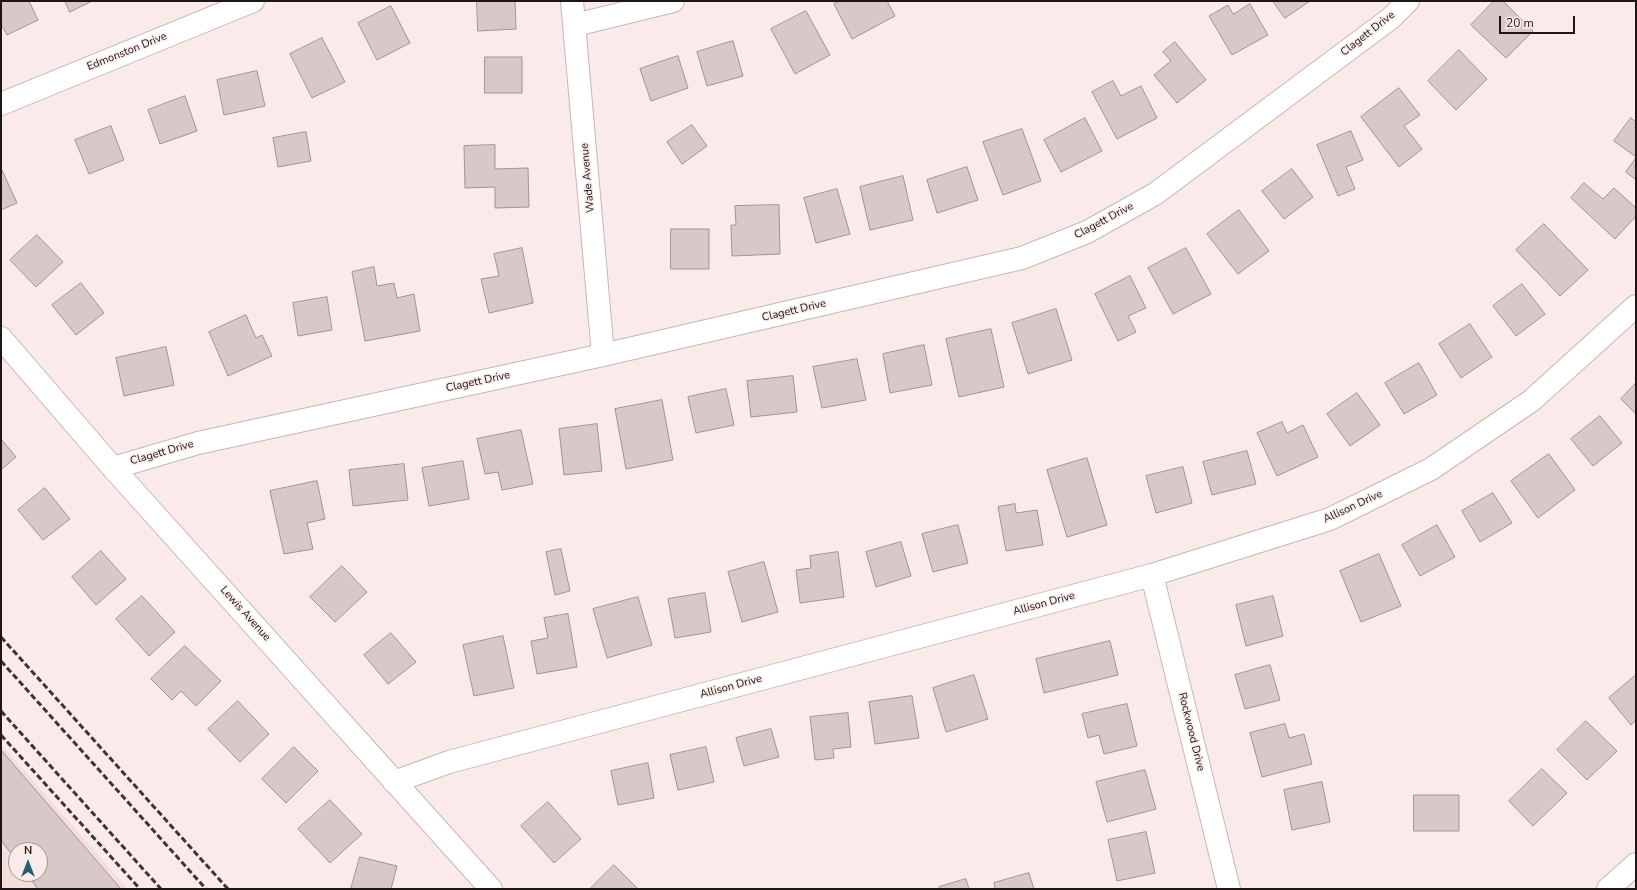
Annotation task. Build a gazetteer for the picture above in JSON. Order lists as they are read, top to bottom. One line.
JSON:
{"streets":{"street":["Clagett Drive","Edmonston Drive","Wade Avenue","Allison Drive","Lewis Avenue","Rockwood Drive"]},"crossings":[["Clagett Drive","Wade Avenue"],["Clagett Drive","Lewis Avenue"],["Allison Drive","Lewis Avenue"],["Allison Drive","Rockwood Drive"]],"scale_bar":"20 m","north":"top"}
